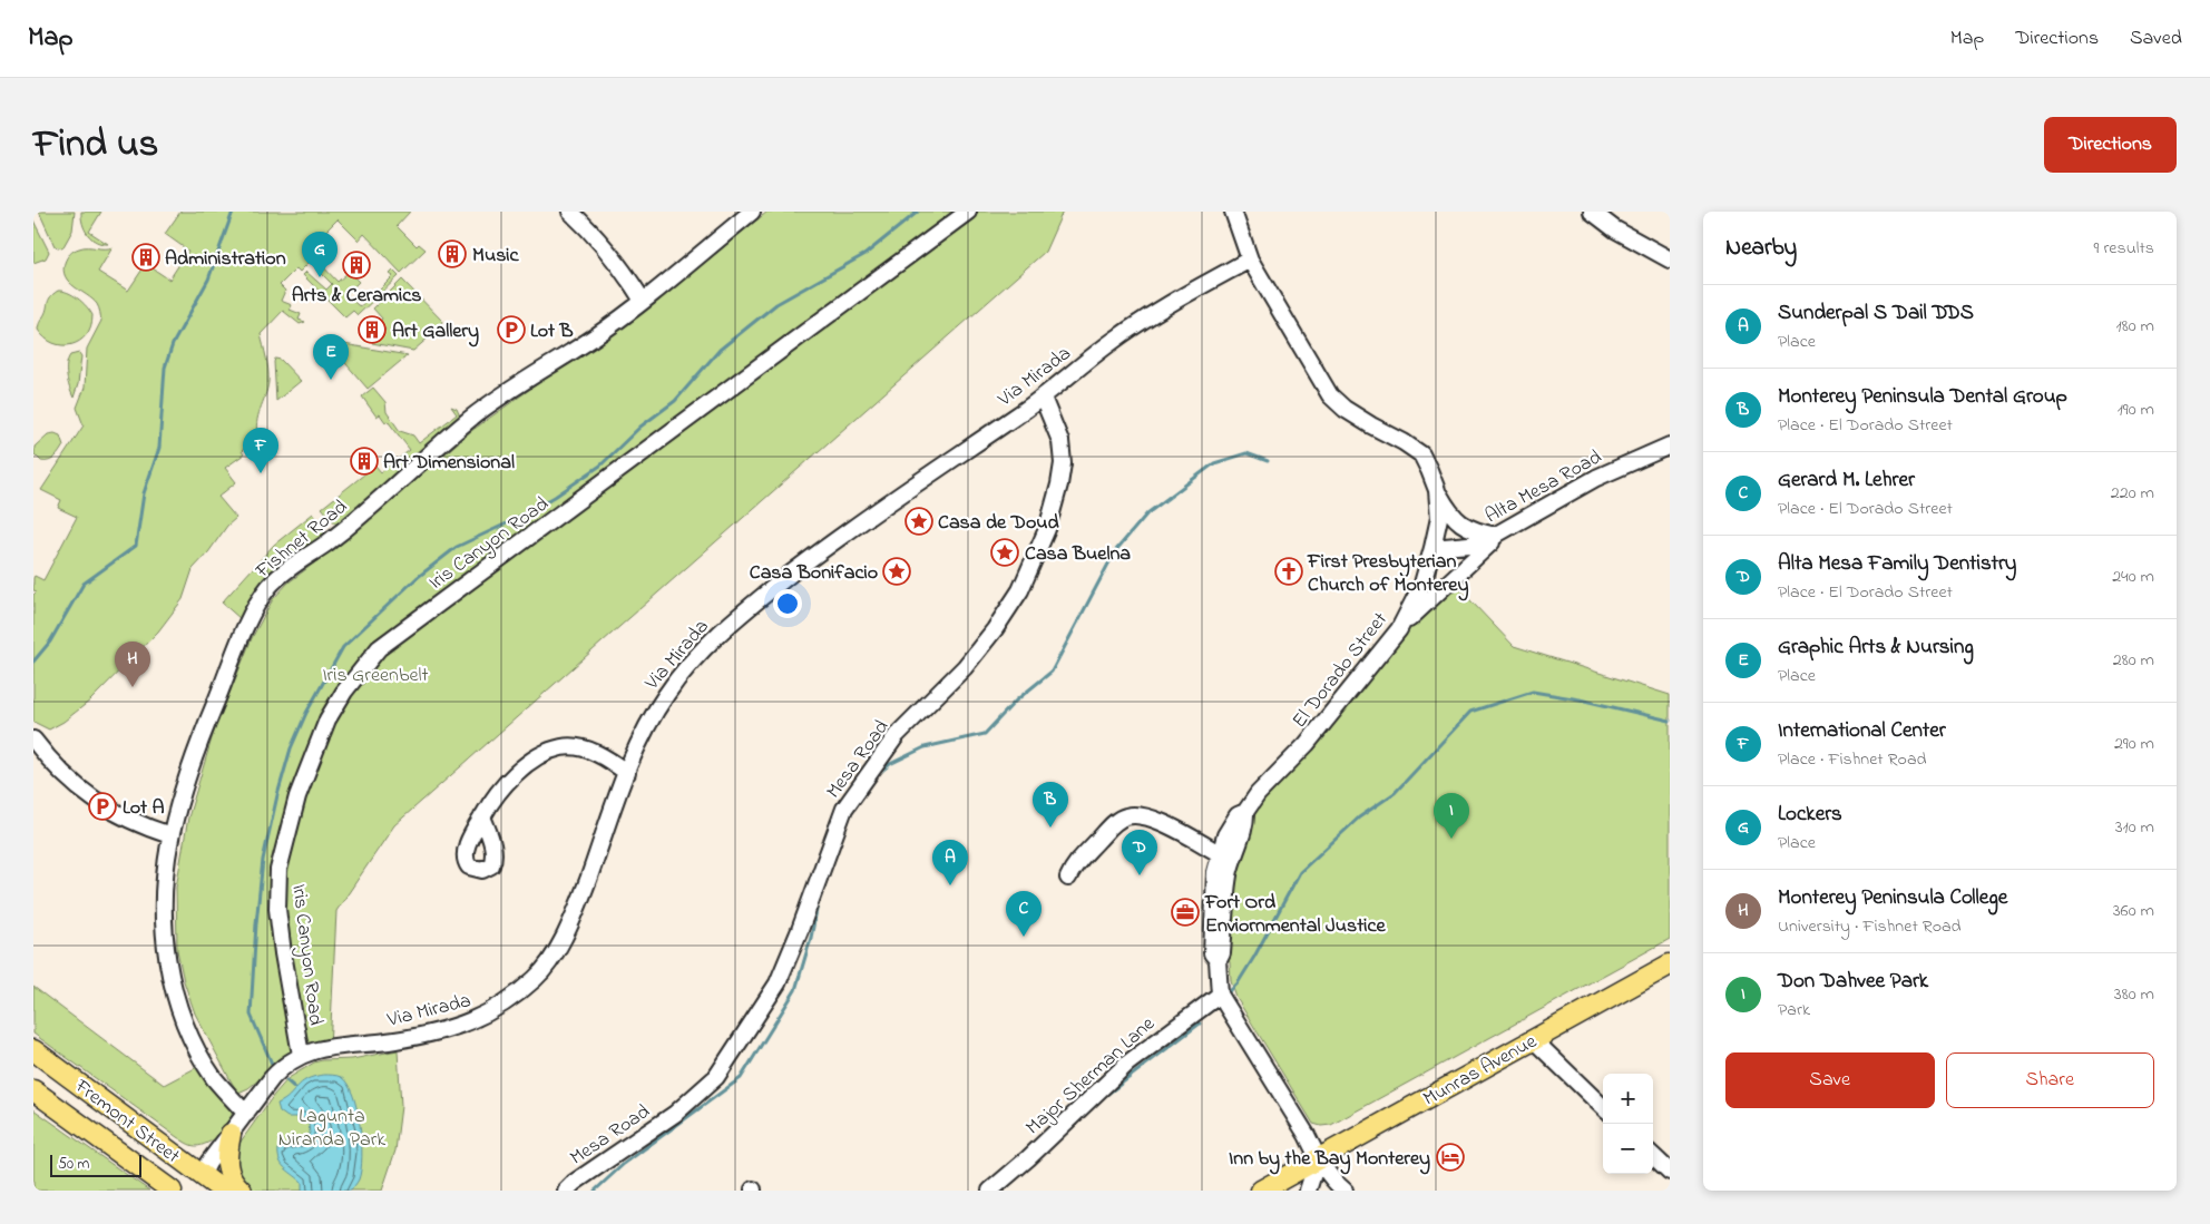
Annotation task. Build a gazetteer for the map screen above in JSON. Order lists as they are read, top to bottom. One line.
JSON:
{"streets":{"main road":["Munras Avenue","Fremont Street"],"street":["Via Mirada","Alta Mesa Road","Fishnet Road","Iris Canyon Road","El Dorado Street","Mesa Road","Major Sherman Lane"]},"crossings":[["Via Mirada","Fishnet Road"],["Via Mirada","Iris Canyon Road"],["Via Mirada","El Dorado Street"],["Via Mirada","Mesa Road"],["Via Mirada","Fremont Street"],["Alta Mesa Road","El Dorado Street"],["El Dorado Street","Munras Avenue"],["El Dorado Street","Major Sherman Lane"]],"parks":["Iris Greenbelt","Lagunta Niranda Park"],"places":{"building":["Music","Administration","Arts & Ceramics","Art Gallery","Art Dimensional"],"parking":["Lot B","Lot A"],"place":["Casa de Doud","Casa Buelna","Casa Bonifacio"],"church":["First Presbyterian Church of Monterey"],"office":["Fort Ord Enviornmental Justice"],"hotel":["Inn by the Bay Monterey"]},"scale_bar":"50 m","page":{"header":"Map","nav":["Map","Directions","Saved"],"title":"Find us","buttons":["Directions",["Save","Share"]],"heading":["Nearby","9 results"],"pins":["G","E","F","H","B","I","D","A","C"],"list":[{"mark":"A","name":"Sunderpal S Dail DDS","note":"Place","value":"180 m"},{"mark":"B","name":"Monterey Peninsula Dental Group","note":"Place · El Dorado Street","value":"190 m"},{"mark":"C","name":"Gerard M. Lehrer","note":"Place · El Dorado Street","value":"220 m"},{"mark":"D","name":"Alta Mesa Family Dentistry","note":"Place · El Dorado Street","value":"240 m"},{"mark":"E","name":"Graphic Arts & Nursing","note":"Place","value":"280 m"},{"mark":"F","name":"International Center","note":"Place · Fishnet Road","value":"290 m"},{"mark":"G","name":"Lockers","note":"Place","value":"310 m"},{"mark":"H","name":"Monterey Peninsula College","note":"University · Fishnet Road","value":"360 m"},{"mark":"I","name":"Don Dahvee Park","note":"Park","value":"380 m"}],"map_buttons":["+","−"],"scale":"50 m"}}
